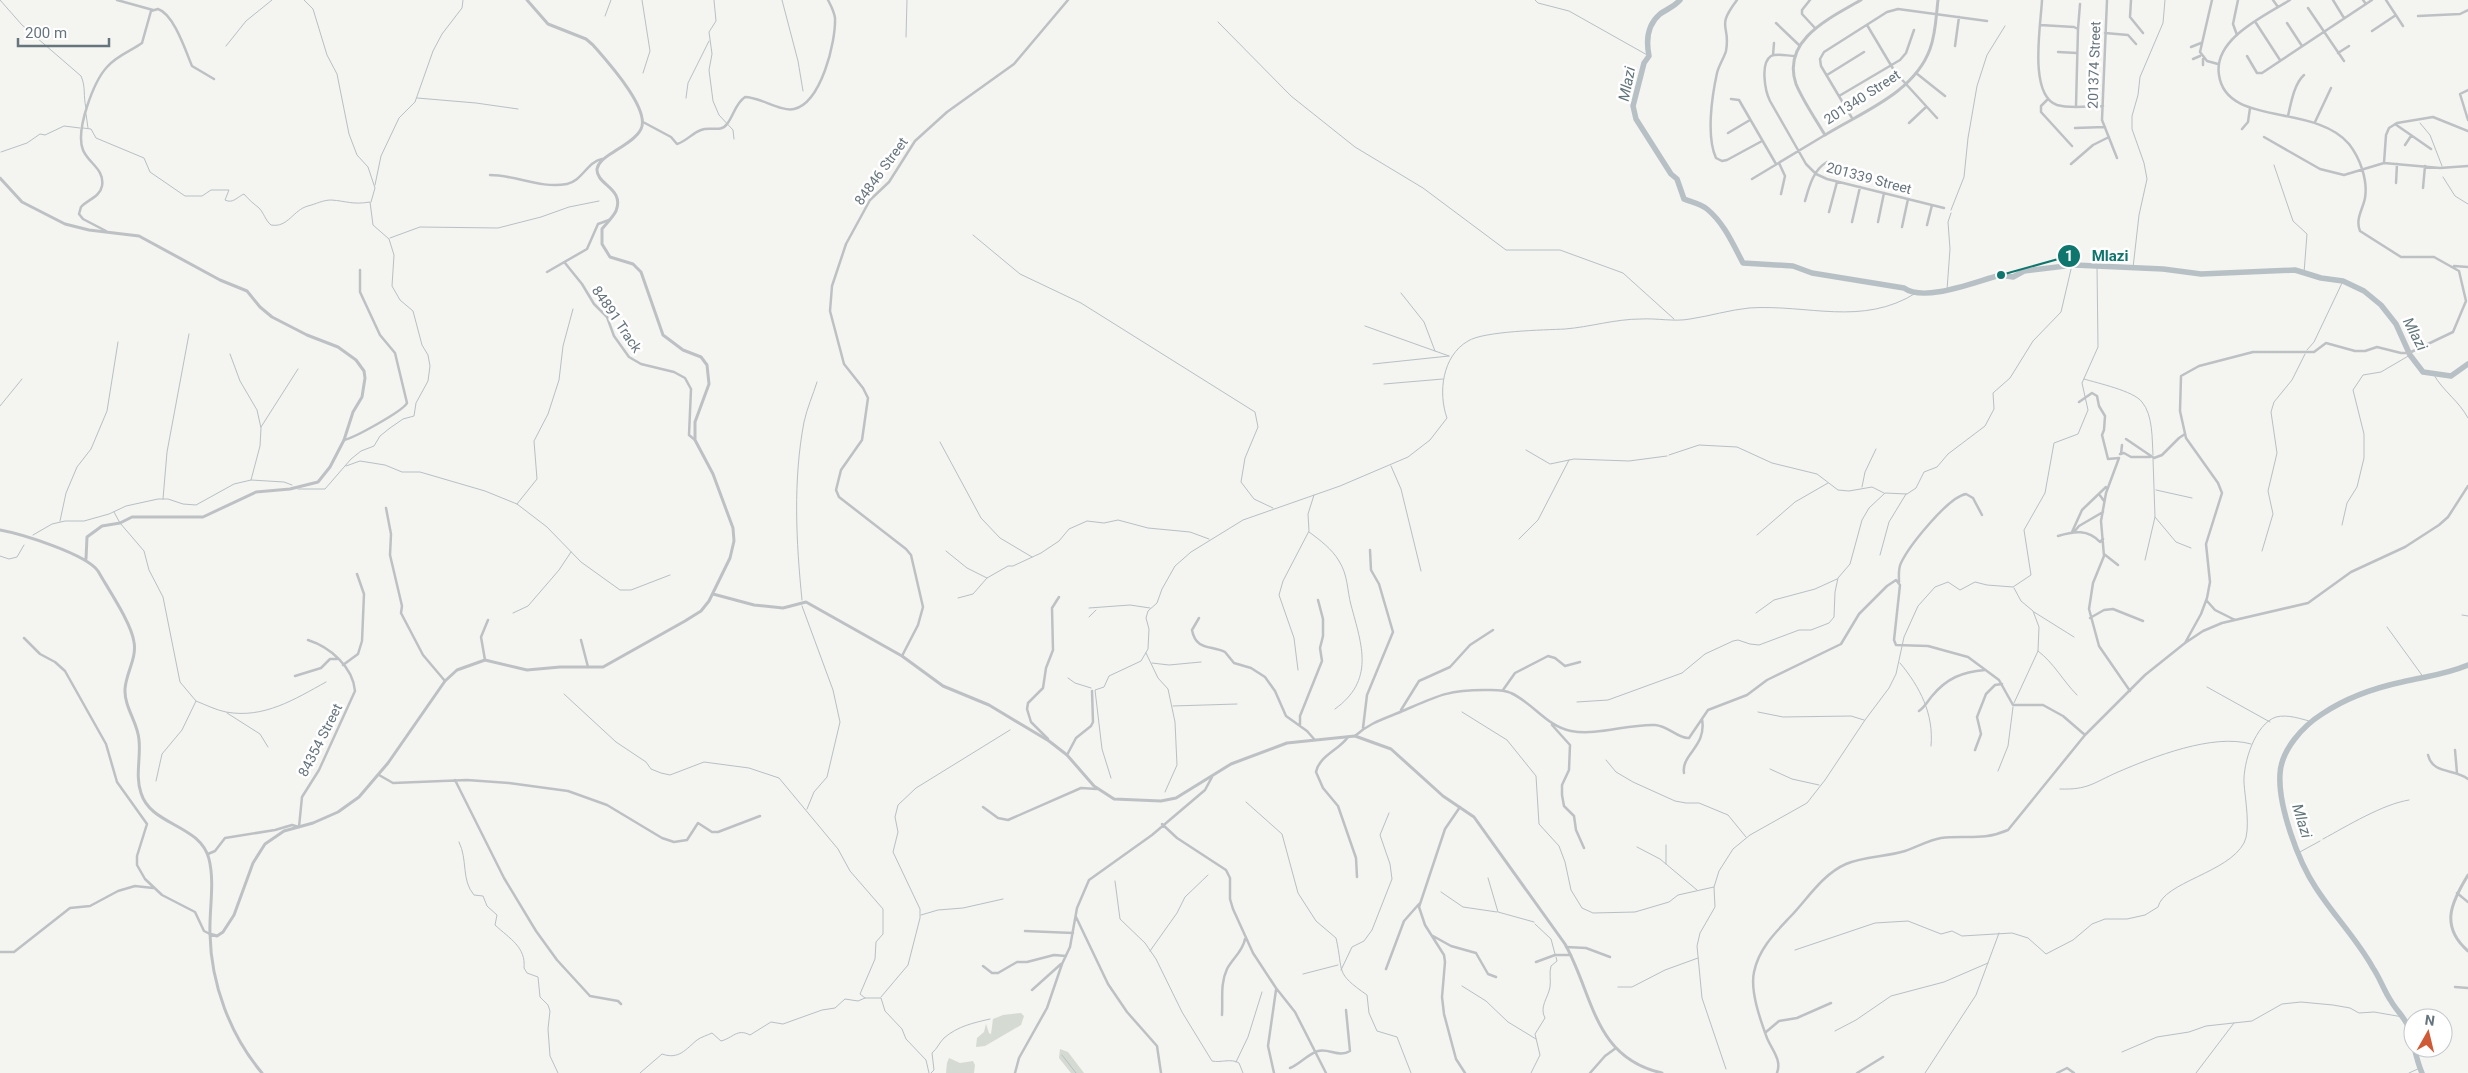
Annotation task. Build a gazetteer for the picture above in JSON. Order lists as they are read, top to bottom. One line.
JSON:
{"streets":{"street":["201374 Street","201340 Street","84846 Street","201339 Street","84891 Track","84354 Street"]},"crossings":[["201340 Street","201339 Street"]],"water":["Mlazi"],"places":["Mlazi"],"scale_bar":"200 m","north":"top"}
